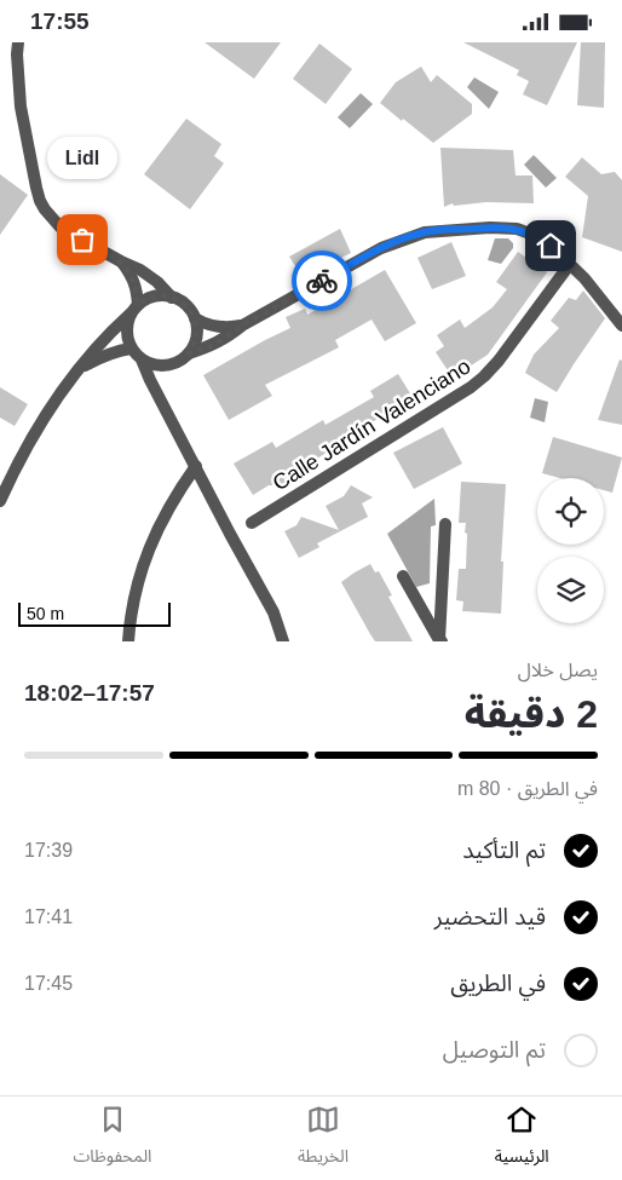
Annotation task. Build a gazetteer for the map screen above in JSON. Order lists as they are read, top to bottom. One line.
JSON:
{"streets":{"street":["Calle Jardín Valenciano"]},"places":["Lidl"],"scale_bar":"50 m","page":{"status":"17:55","bubble":"Lidl","scale":"50 m","heading":["2 دقيقة","يصل خلال","17:57–18:02"],"bar":"في الطريق · 80 m","list":[["تم التأكيد","17:39"],["قيد التحضير","17:41"],["في الطريق","17:45"],"تم التوصيل"],"tabs":["الرئيسية","الخريطة","المحفوظات"]}}
